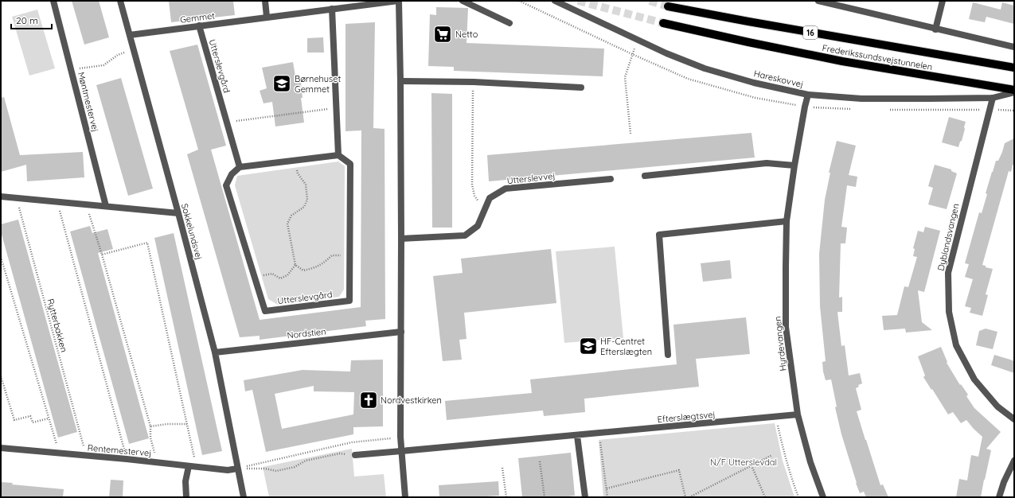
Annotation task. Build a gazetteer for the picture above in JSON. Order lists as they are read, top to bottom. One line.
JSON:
{"streets":{"main road":["16","Frederikssundsvejstunnelen"],"street":["Gemmet","Utterslevgård","Hareskovvej","Møntmestervej","Utterslevvej","Sokkelundsvej","Dyblandsvangen","Nordstien","Hyrdevangen","Efterslægtsvej","Rentemestervej"],"path":["Rytterbakken"]},"crossings":[["Gemmet","Utterslevgård"],["Gemmet","Sokkelundsvej"],["Frederikssundsvejstunnelen","Hareskovvej"],["Hareskovvej","Dyblandsvangen"],["Hareskovvej","Hyrdevangen"],["Sokkelundsvej","Nordstien"],["Sokkelundsvej","Rentemestervej"],["Rytterbakken","Rentemestervej"],["Hyrdevangen","Efterslægtsvej"]],"parks":["N/F Utterslevdal"],"places":{"supermarket":["Netto"],"school or university":["Børnehuset Gemmet","HF-Centret Efterslægten"],"church":["Nordvestkirken"]},"scale_bar":"20 m"}
